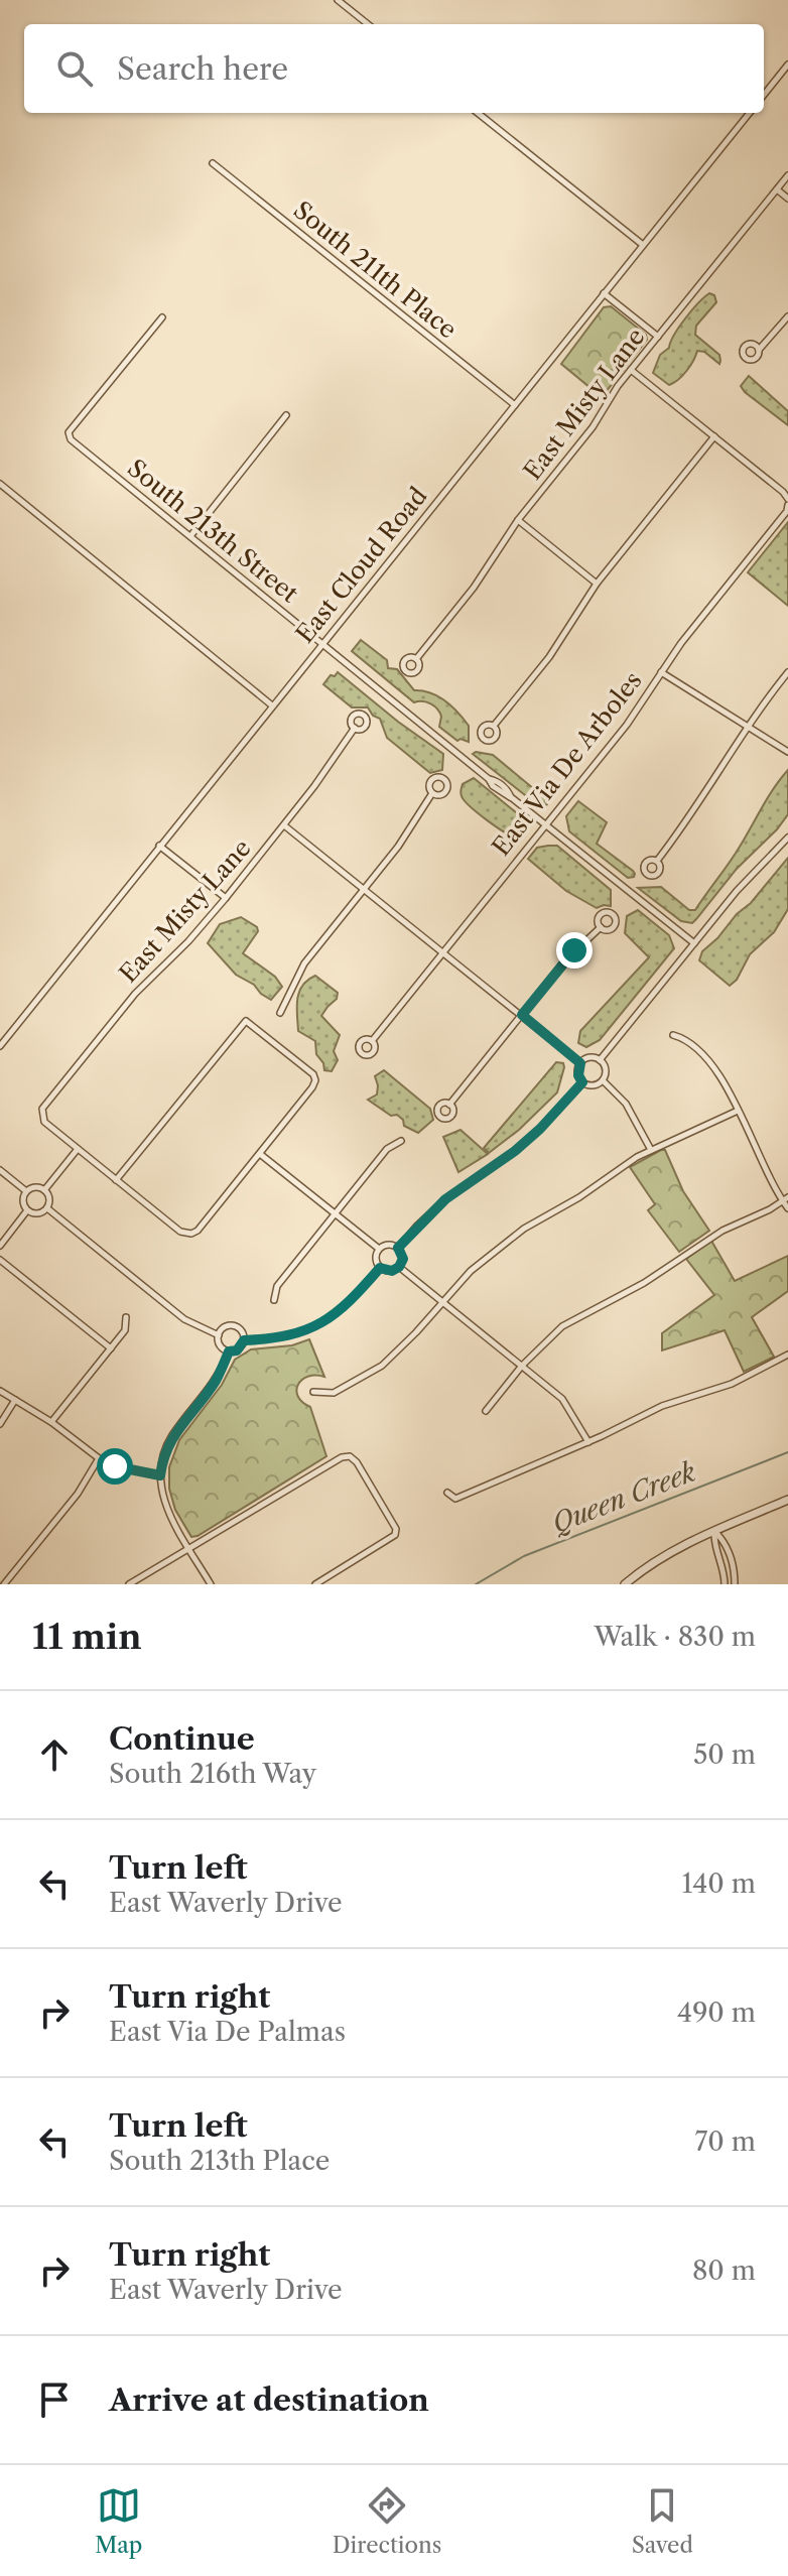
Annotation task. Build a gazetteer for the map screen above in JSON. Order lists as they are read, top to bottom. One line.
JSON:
{"streets":{"street":["South 211th Place","East Misty Lane","South 213th Street","East Cloud Road","East Via De Arboles"]},"crossings":[["South 211th Place","East Cloud Road"],["South 213th Street","East Cloud Road"],["South 213th Street","East Via De Arboles"]],"water":["Queen Creek"],"page":{"search":"Search here","heading":["11 min","Walk · 830 m"],"list":[["Continue","South 216th Way","50 m"],["Turn left","East Waverly Drive","140 m"],["Turn right","East Via De Palmas","490 m"],["Turn left","South 213th Place","70 m"],["Turn right","East Waverly Drive","80 m"],"Arrive at destination"],"nav":["Map","Directions","Saved"]}}
